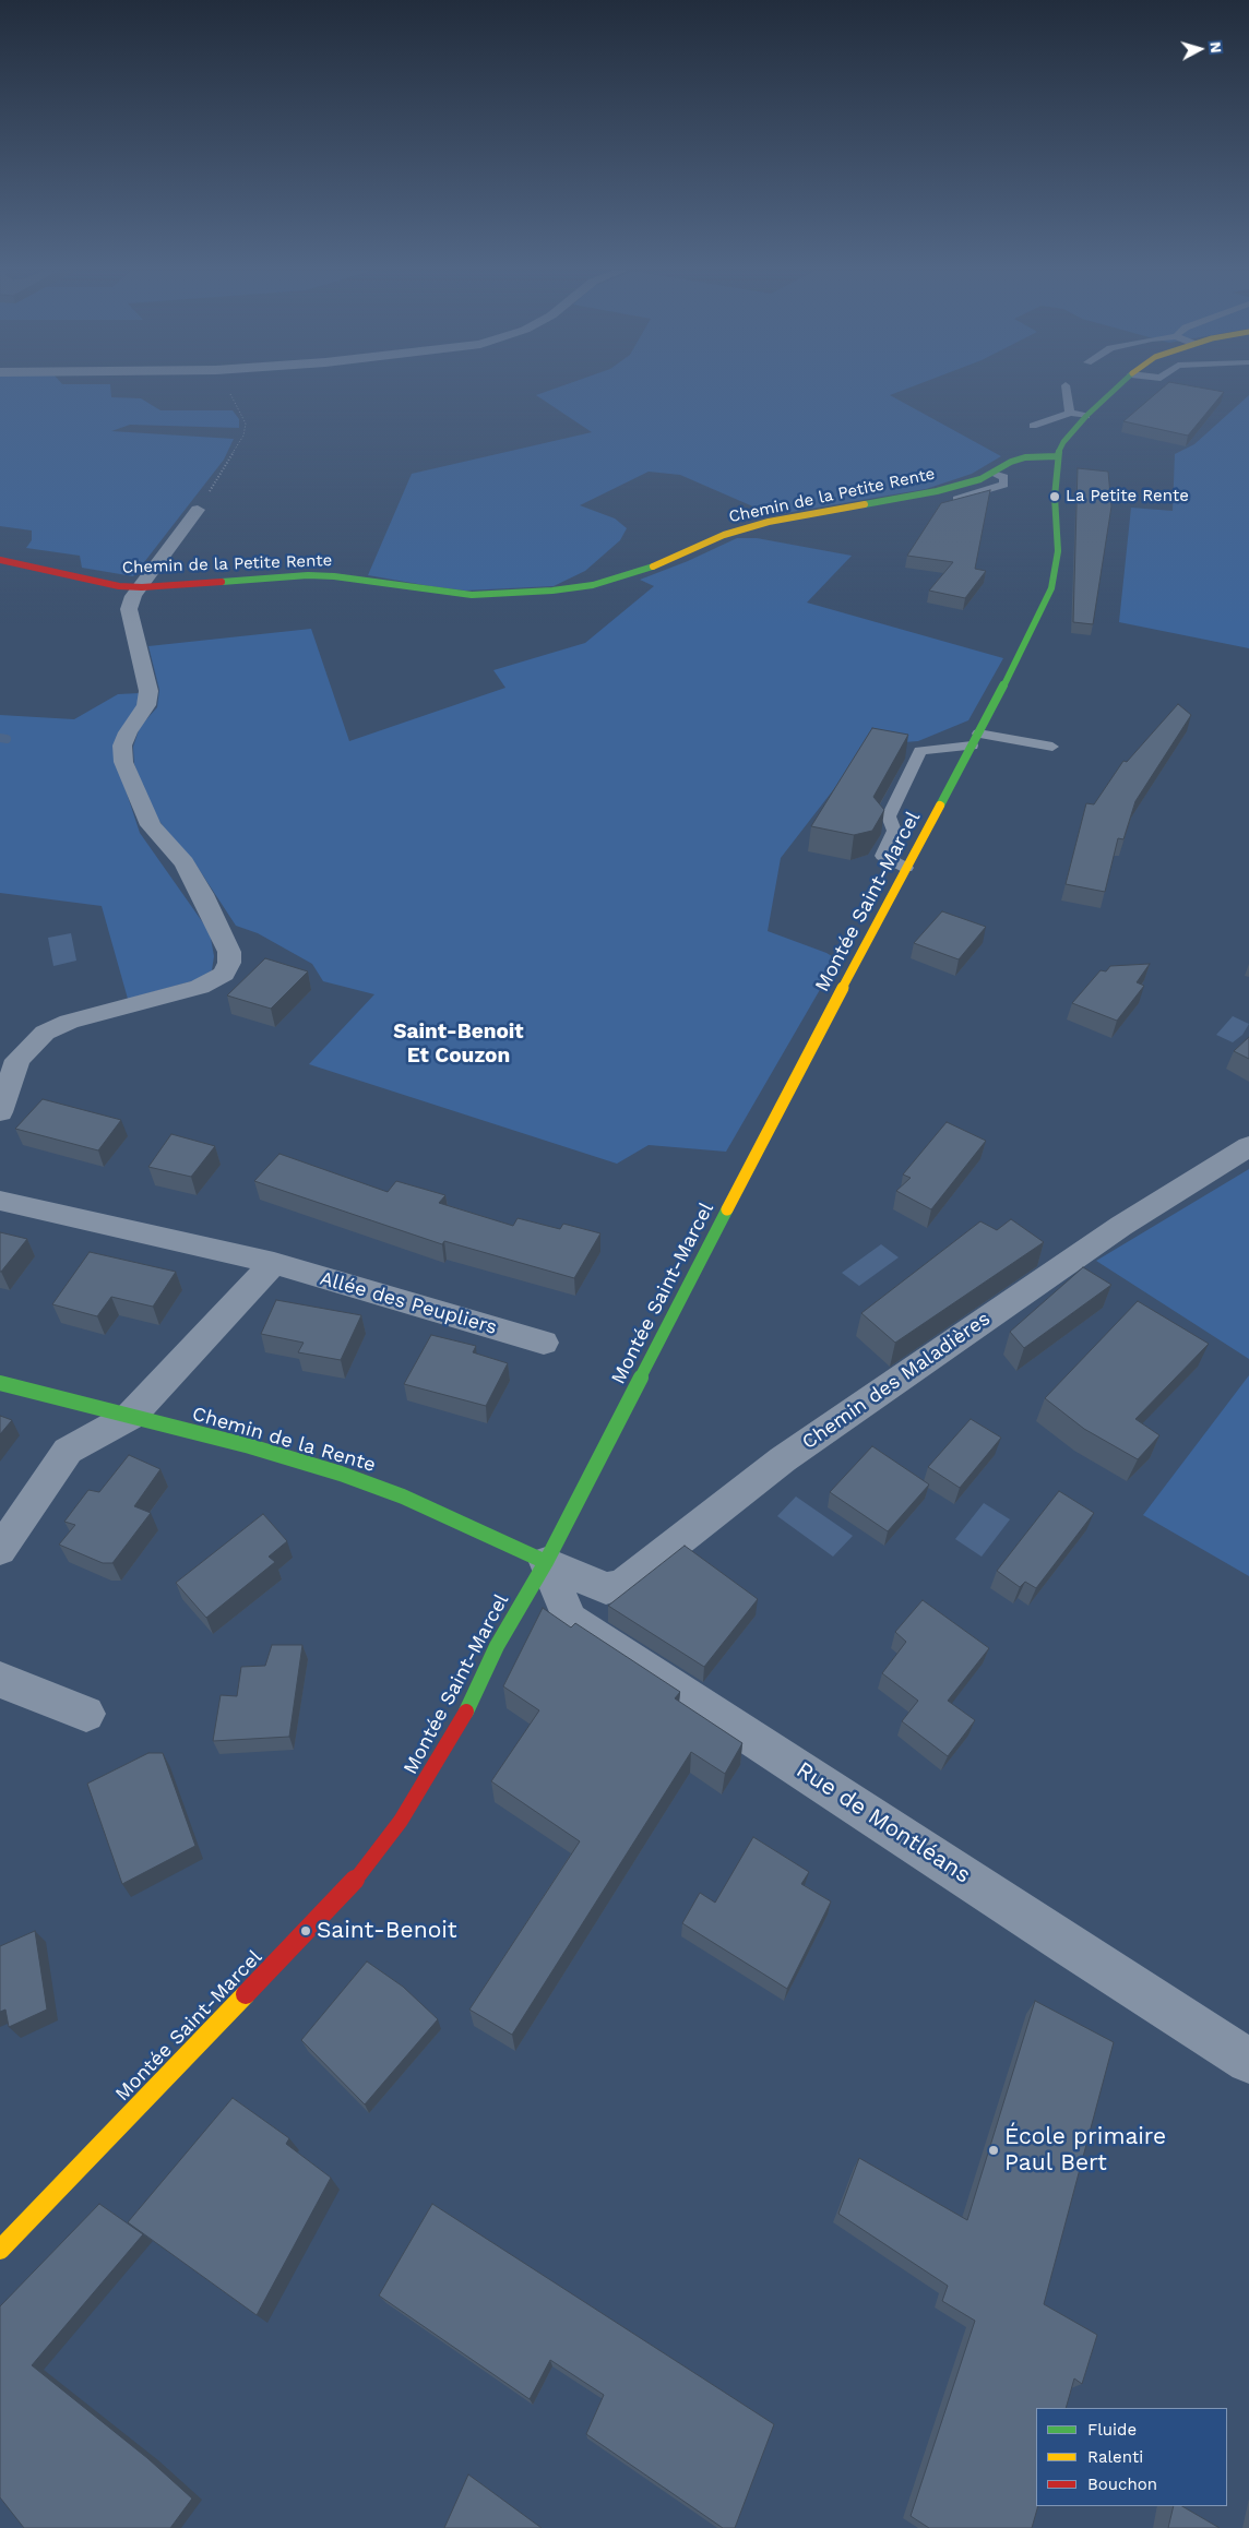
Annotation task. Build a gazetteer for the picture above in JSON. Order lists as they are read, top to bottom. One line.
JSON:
{"streets":{"main road":["Chemin de la Petite Rente","Montée Saint-Marcel","Chemin de la Rente"],"street":["Allée des Peupliers","Chemin des Maladières","Rue de Montléans"]},"crossings":[["Chemin de la Petite Rente","Montée Saint-Marcel"],["Montée Saint-Marcel","Chemin des Maladières"],["Montée Saint-Marcel","Chemin de la Rente"],["Montée Saint-Marcel","Rue de Montléans"],["Chemin des Maladières","Chemin de la Rente"],["Chemin des Maladières","Rue de Montléans"],["Chemin de la Rente","Rue de Montléans"]],"districts":["Saint-Benoit Et Couzon"],"places":["La Petite Rente","Saint-Benoit","École primaire Paul Bert"],"legend":["Fluide","Ralenti","Bouchon"],"north":"right"}
